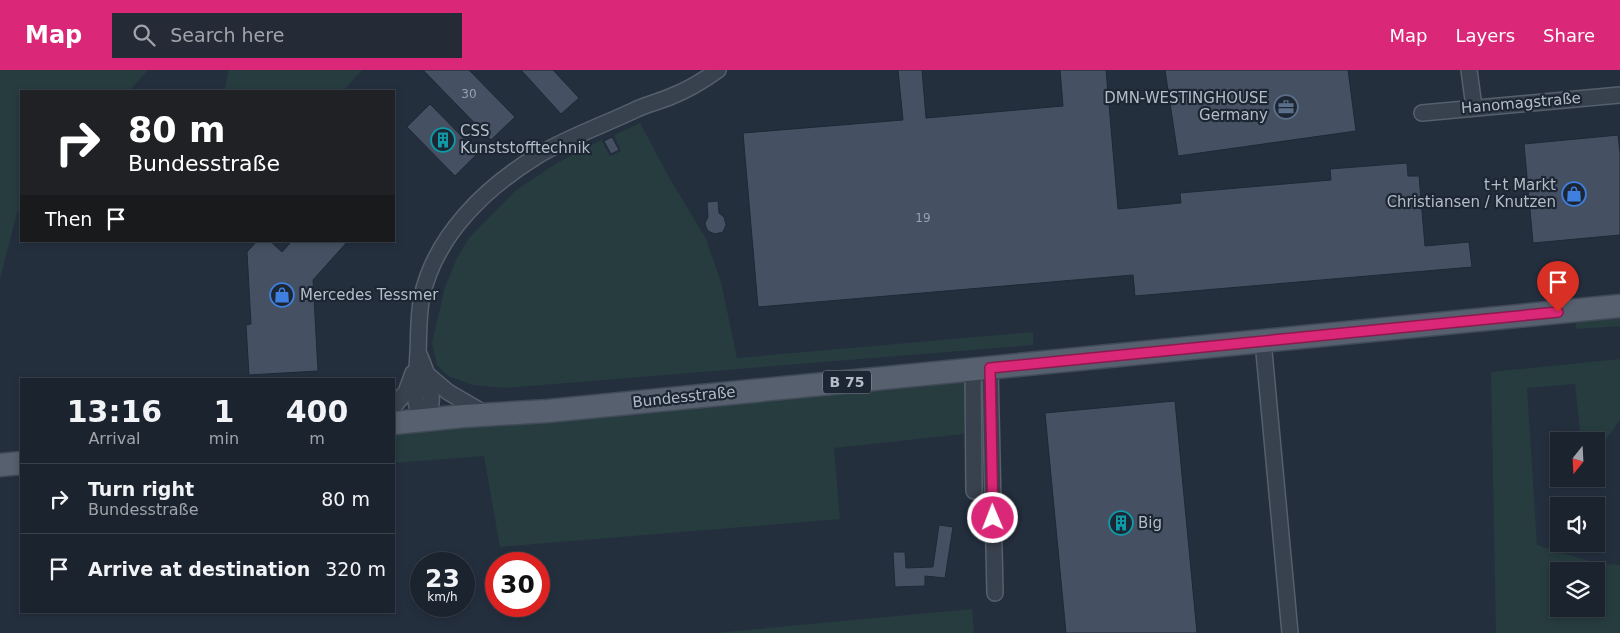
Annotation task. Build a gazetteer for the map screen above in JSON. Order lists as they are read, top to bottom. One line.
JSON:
{"streets":{"main road":["B 75","Bundesstraße"],"street":["Hanomagstraße"]},"places":{"office":["DMN-WESTINGHOUSE Germany"],"building":["CSS Kunststofftechnik","Big"],"shop":["t+t Markt Christiansen / Knutzen","Mercedes Tessmer"]},"house_numbers":["30","19"],"north":"bottom","page":{"header":"Map","search":"Search here","nav":["Map","Layers","Share"],"turn":["80 m","Bundesstraße"],"then":"Then","eta":["13:16","Arrival","1","min","400","m"],"list":[{"name":"Turn right","note":"Bundesstraße","value":"80 m"},{"name":"Arrive at destination","value":"320 m"}],"speed":"23 km/h","limit":"30"}}
